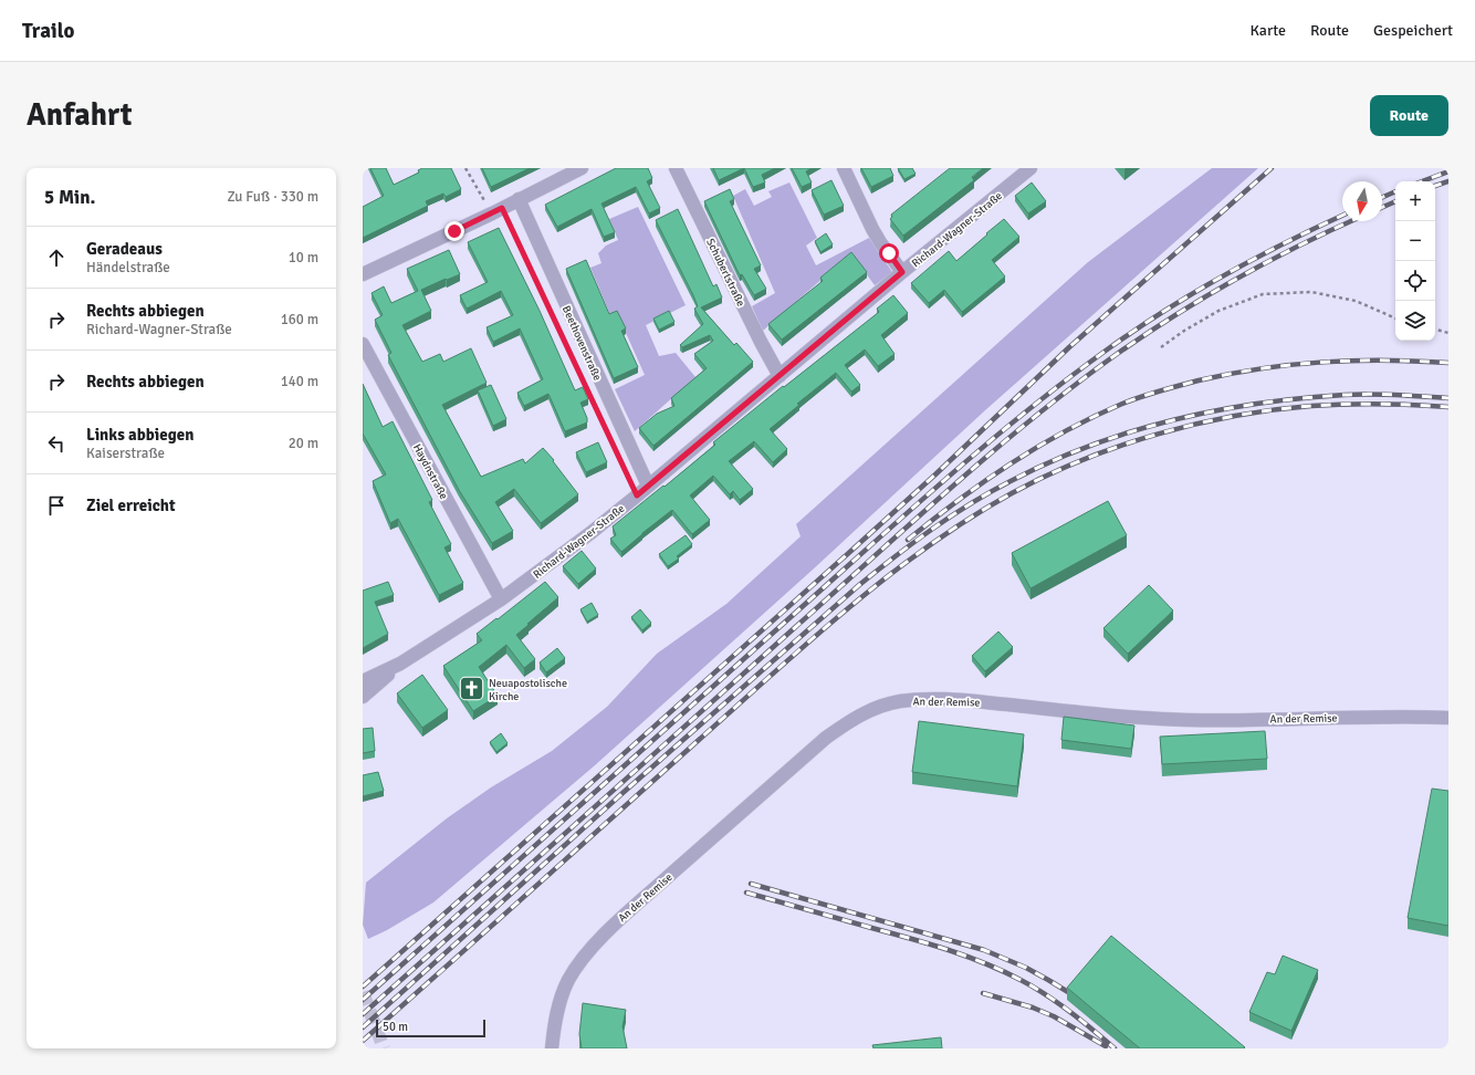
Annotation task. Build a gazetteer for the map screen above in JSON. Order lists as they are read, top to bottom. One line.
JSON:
{"streets":{"street":["Richard-Wagner-Straße","Schubertstraße","Beethovenstraße","Haydnstraße","An der Remise"]},"crossings":[["Richard-Wagner-Straße","Schubertstraße"],["Richard-Wagner-Straße","Beethovenstraße"],["Richard-Wagner-Straße","Haydnstraße"]],"places":{"church":["Neuapostolische Kirche"]},"scale_bar":"50 m","north":"bottom","page":{"header":"Trailo","nav":["Karte","Route","Gespeichert"],"buttons":"Route","title":"Anfahrt","heading":["5 Min.","Zu Fuß · 330 m"],"map_buttons":["+","−"],"list":[["Geradeaus","Händelstraße","10 m"],["Rechts abbiegen","Richard-Wagner-Straße","160 m"],["Rechts abbiegen","140 m"],["Links abbiegen","Kaiserstraße","20 m"],"Ziel erreicht"],"scale":"50 m"}}
